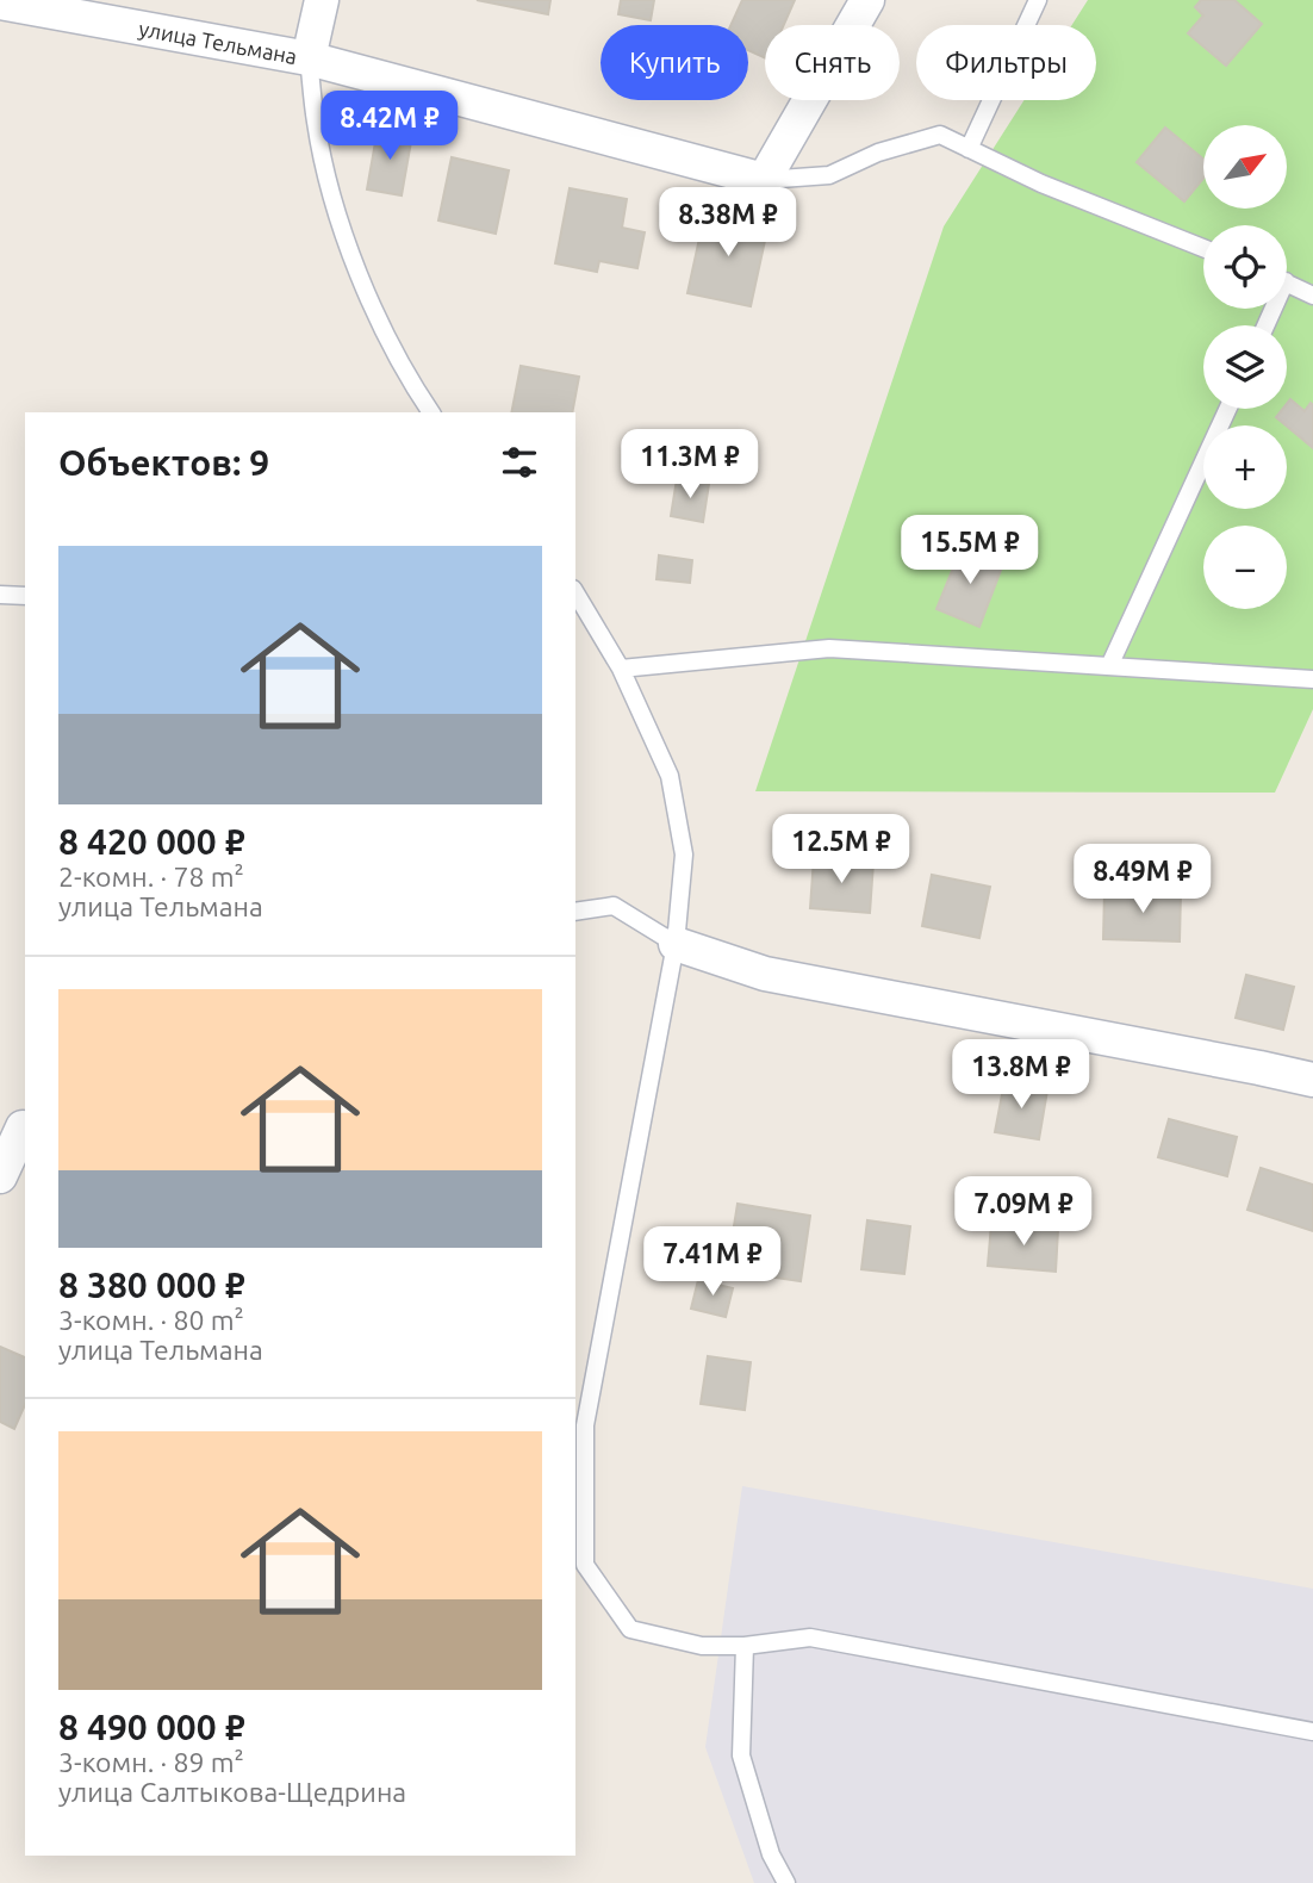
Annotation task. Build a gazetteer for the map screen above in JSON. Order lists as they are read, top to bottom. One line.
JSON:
{"streets":{"street":["улица Тельмана"]},"north":"top right","page":{"chip":["Купить","Снять","Фильтры"],"price":["8.42M ₽","8.38M ₽","11.3M ₽","15.5M ₽","12.5M ₽","8.49M ₽","13.8M ₽","7.09M ₽","7.41M ₽"],"map_buttons":["+","−"],"heading":"Объектов: 9","list":[{"name":"8 420 000 ₽","note":"2-комн. · 78 m² · улица Тельмана"},{"name":"8 380 000 ₽","note":"3-комн. · 80 m² · улица Тельмана"},{"name":"8 490 000 ₽","note":"3-комн. · 89 m² · улица Салтыкова-Щедрина"}]}}
